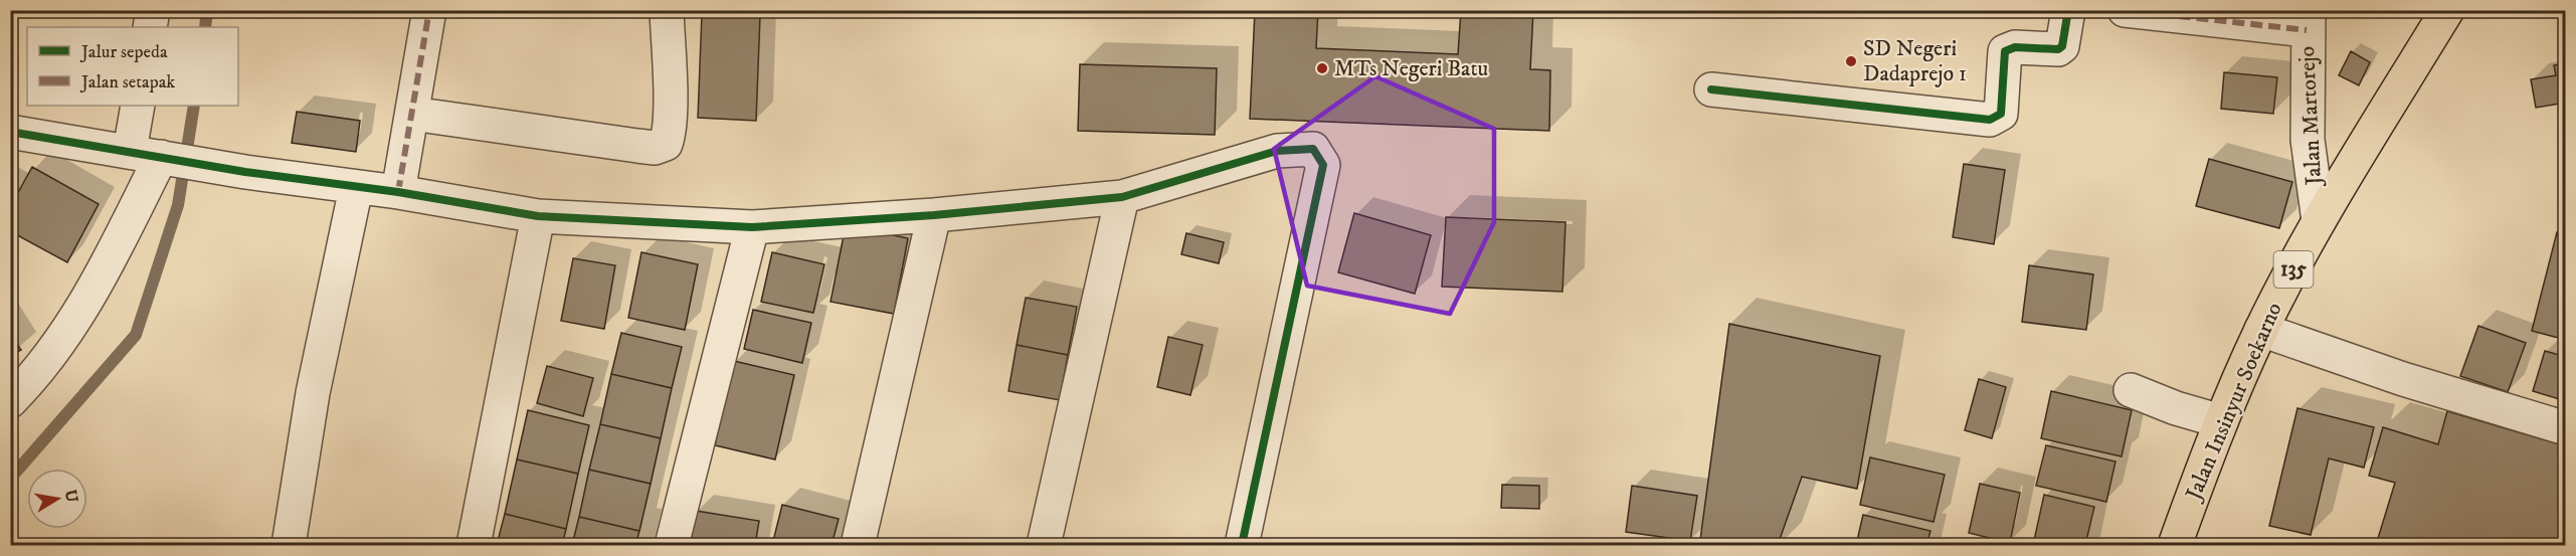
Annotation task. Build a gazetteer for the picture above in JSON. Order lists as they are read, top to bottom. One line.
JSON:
{"streets":{"main road":["135","Jalan Insinyur Soekarno"],"street":["Jalan Martorejo"]},"crossings":[["Jalan Martorejo","Jalan Insinyur Soekarno"]],"places":["SD Negeri Dadaprejo 1","MTs Negeri Batu"],"legend":["Jalur sepeda","Jalan setapak"],"north":"right"}
